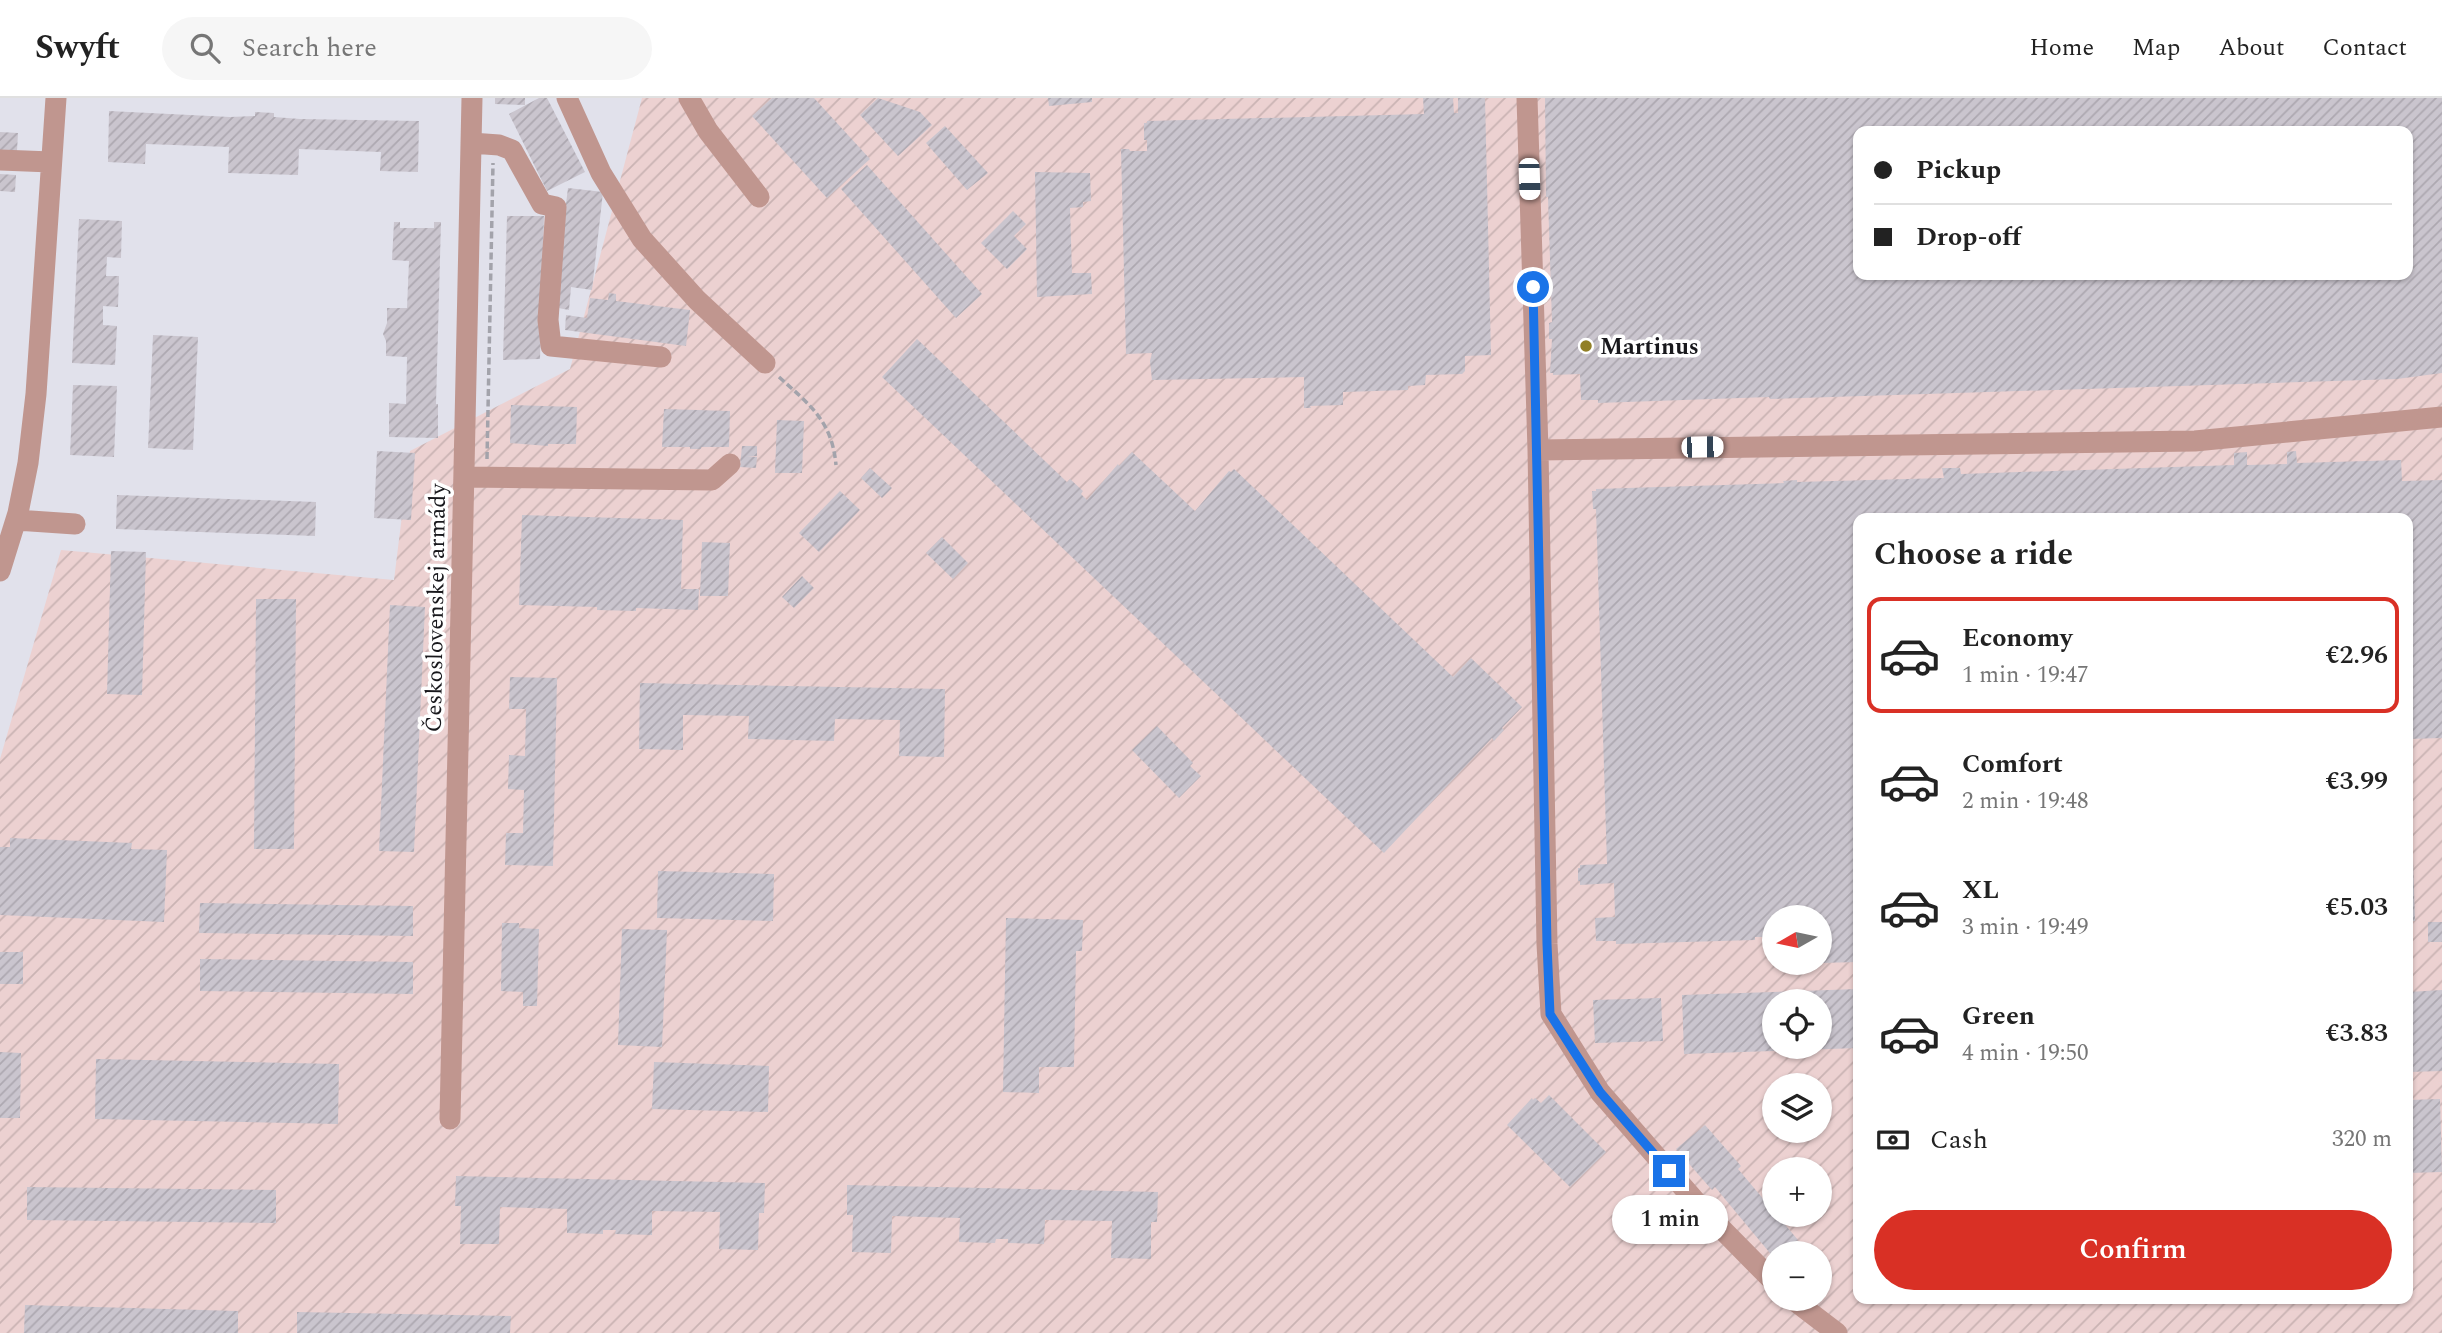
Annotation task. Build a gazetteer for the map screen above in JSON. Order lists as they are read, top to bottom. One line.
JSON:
{"streets":{"street":["Československej armády"]},"places":["Martinus"],"north":"left","page":{"header":"Swyft","search":"Search here","nav":["Home","Map","About","Contact"],"banner":["Pickup","Drop-off"],"heading":"Choose a ride","list":[{"name":"Economy","note":"1 min · 19:47","value":"€2.96"},{"name":"Comfort","note":"2 min · 19:48","value":"€3.99"},{"name":"XL","note":"3 min · 19:49","value":"€5.03"},{"name":"Green","note":"4 min · 19:50","value":"€3.83"}],"map_buttons":["+","−"],"pay":["Cash","320 m"],"bubble":"1 min","buttons":"Confirm"}}
